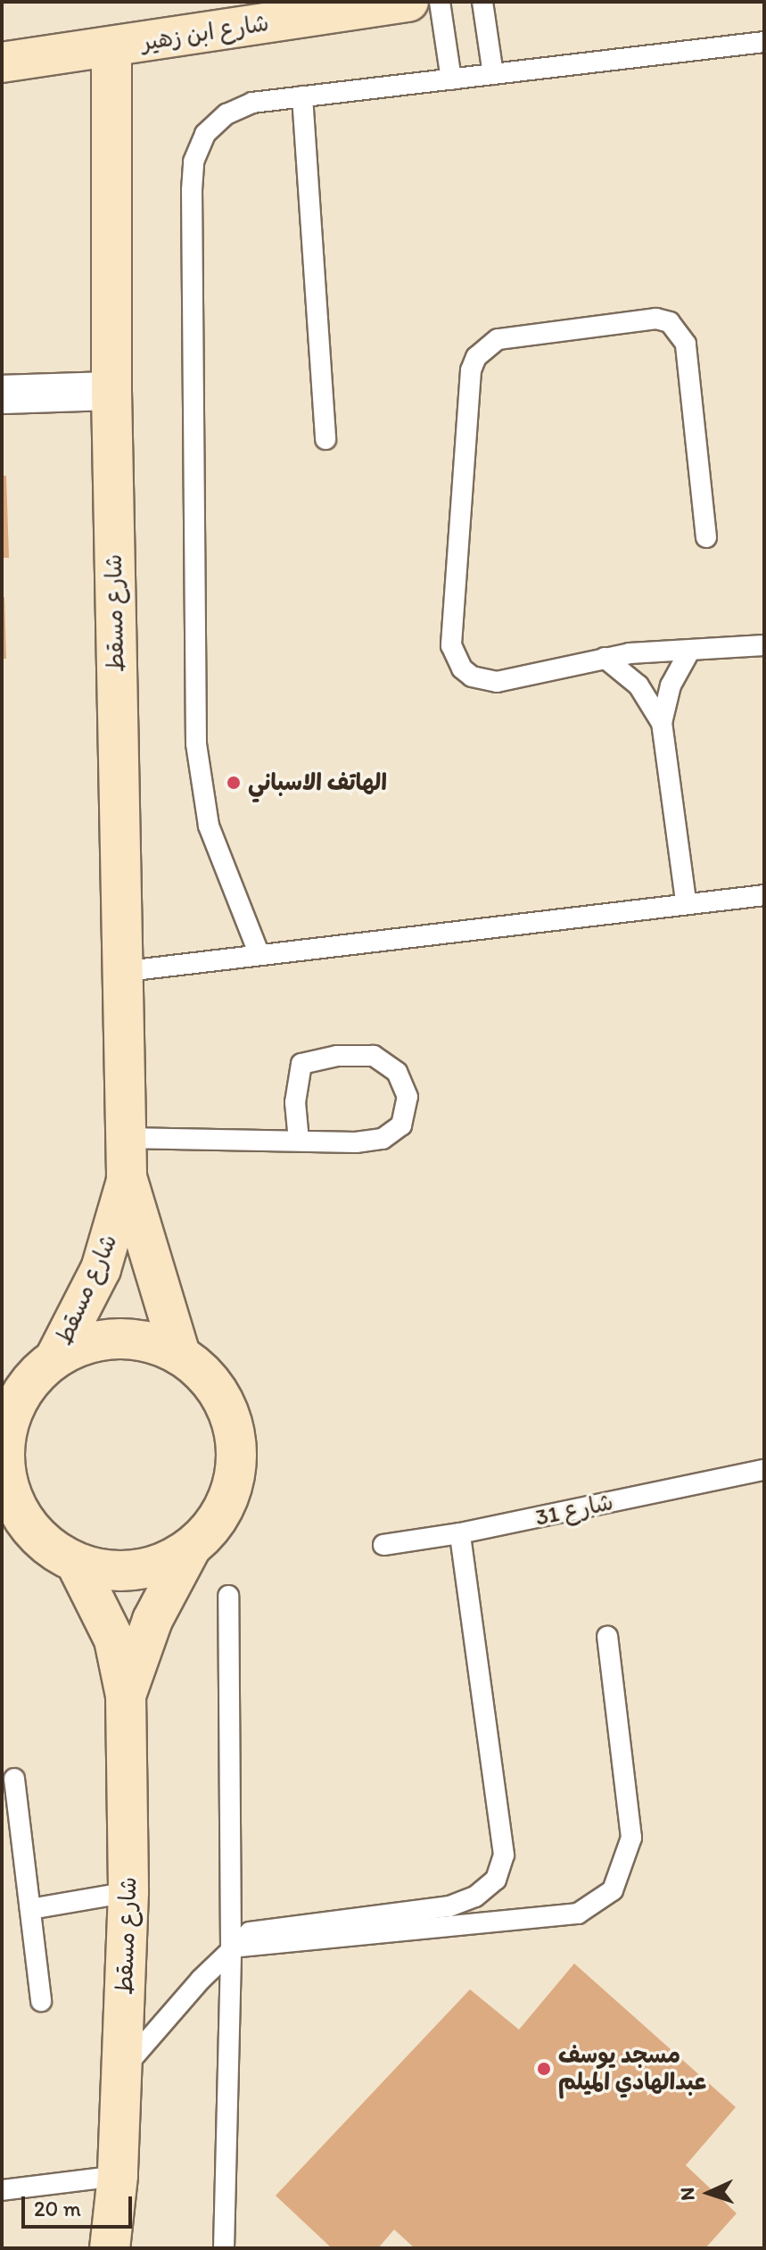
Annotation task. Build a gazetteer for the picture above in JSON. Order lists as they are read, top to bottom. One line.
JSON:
{"streets":{"street":["شارع ابن زهير","شارع مسقط"],"lane":["شارع 31"]},"crossings":[["شارع ابن زهير","شارع مسقط"]],"places":["الهاتف الاسباني","مسجد يوسف عبدالهادي الميلم"],"scale_bar":"20 m","north":"left"}
